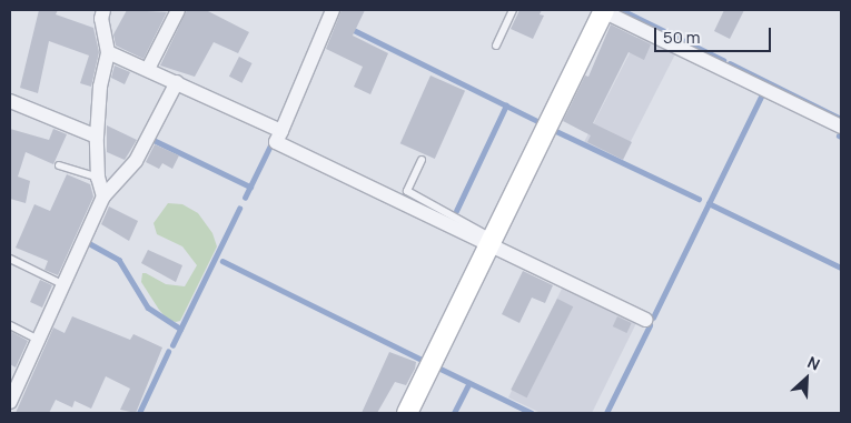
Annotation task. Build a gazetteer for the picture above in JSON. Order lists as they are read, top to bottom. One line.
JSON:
{"scale_bar":"50 m","north":"top right"}
